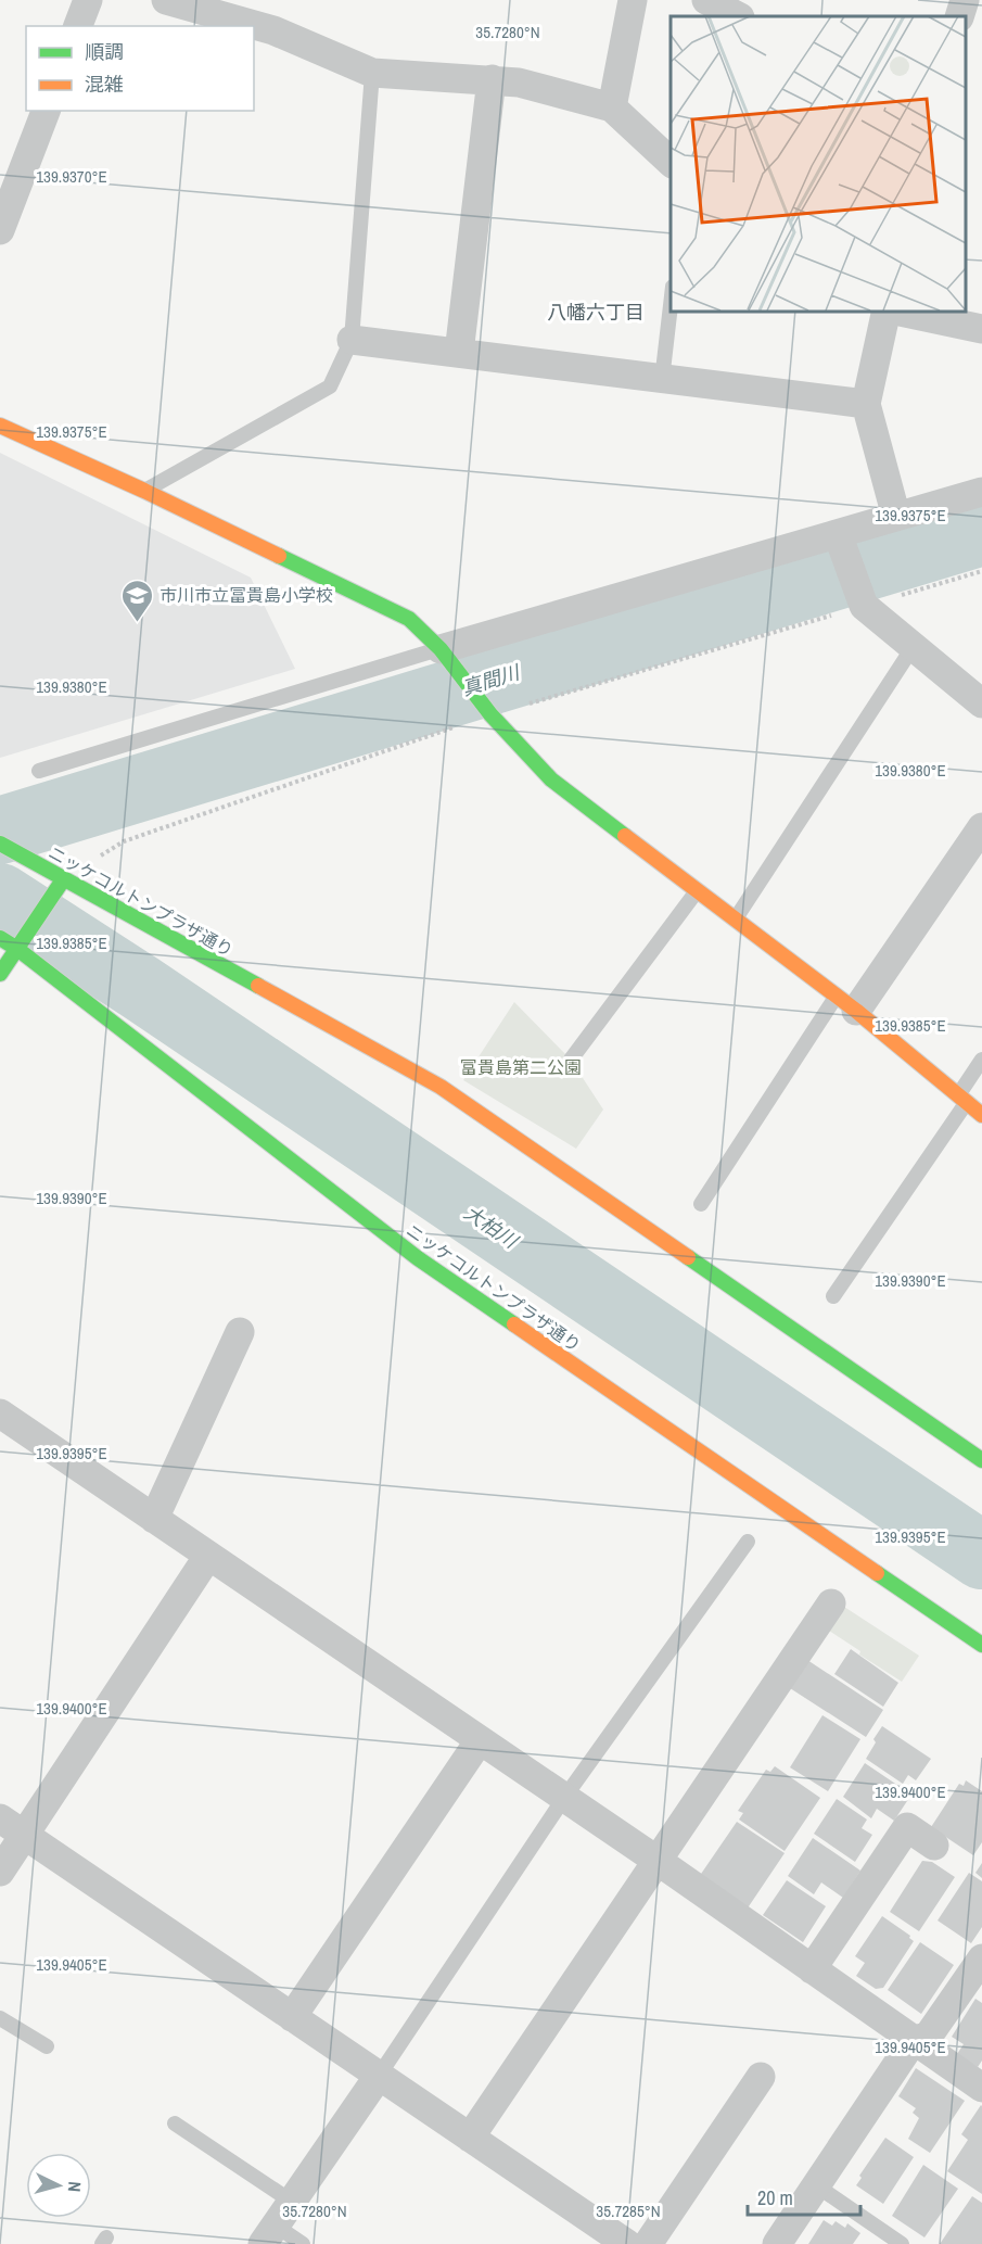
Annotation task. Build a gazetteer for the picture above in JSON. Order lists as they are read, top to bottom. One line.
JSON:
{"streets":{"street":["ニッケコルトンプラザ通り"]},"districts":["八幡六丁目"],"water":["真間川","大柏川"],"parks":["富貴島第二公園"],"places":{"school or university":["市川市立冨貴島小学校"]},"legend":["順調","混雑"],"scale_bar":"20 m","north":"right","coordinates":["35.7280°N","139.9370°E","139.9375°E","139.9380°E","139.9385°E","139.9390°E","139.9395°E","139.9400°E","139.9405°E","35.7285°N"]}
